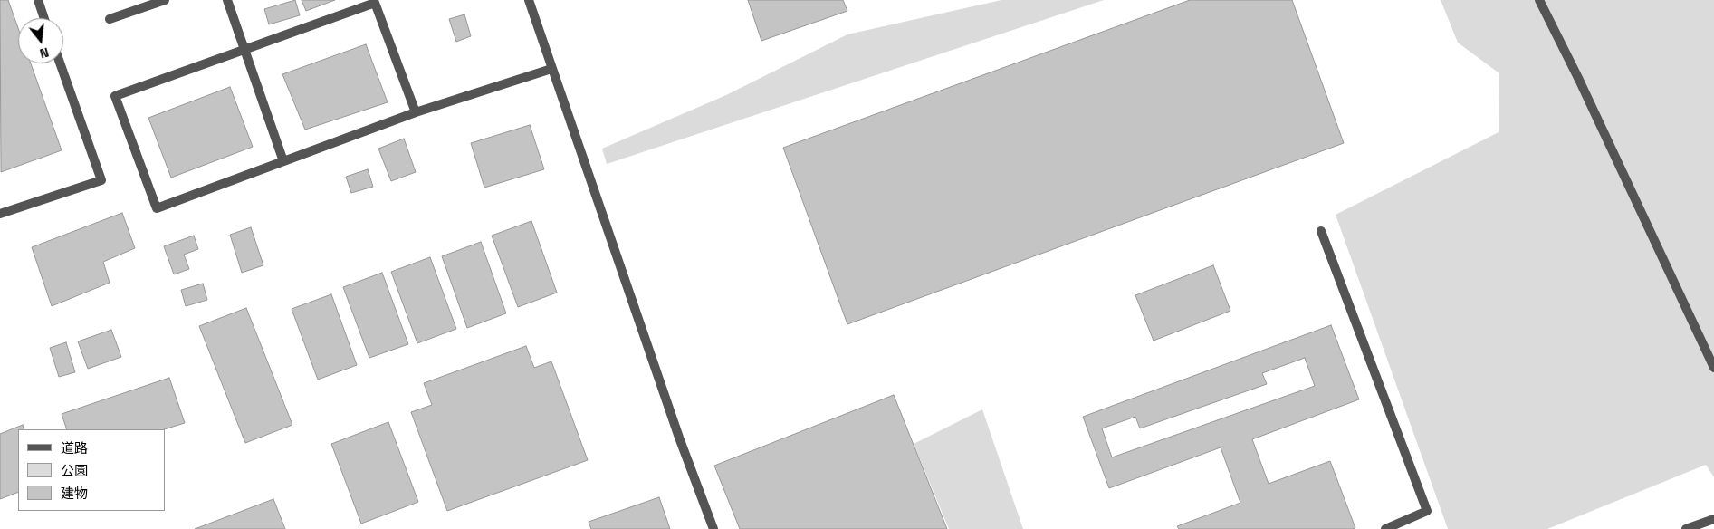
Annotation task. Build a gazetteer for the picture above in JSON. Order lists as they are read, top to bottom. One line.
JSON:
{"legend":["道路","公園","建物"],"north":"bottom"}
